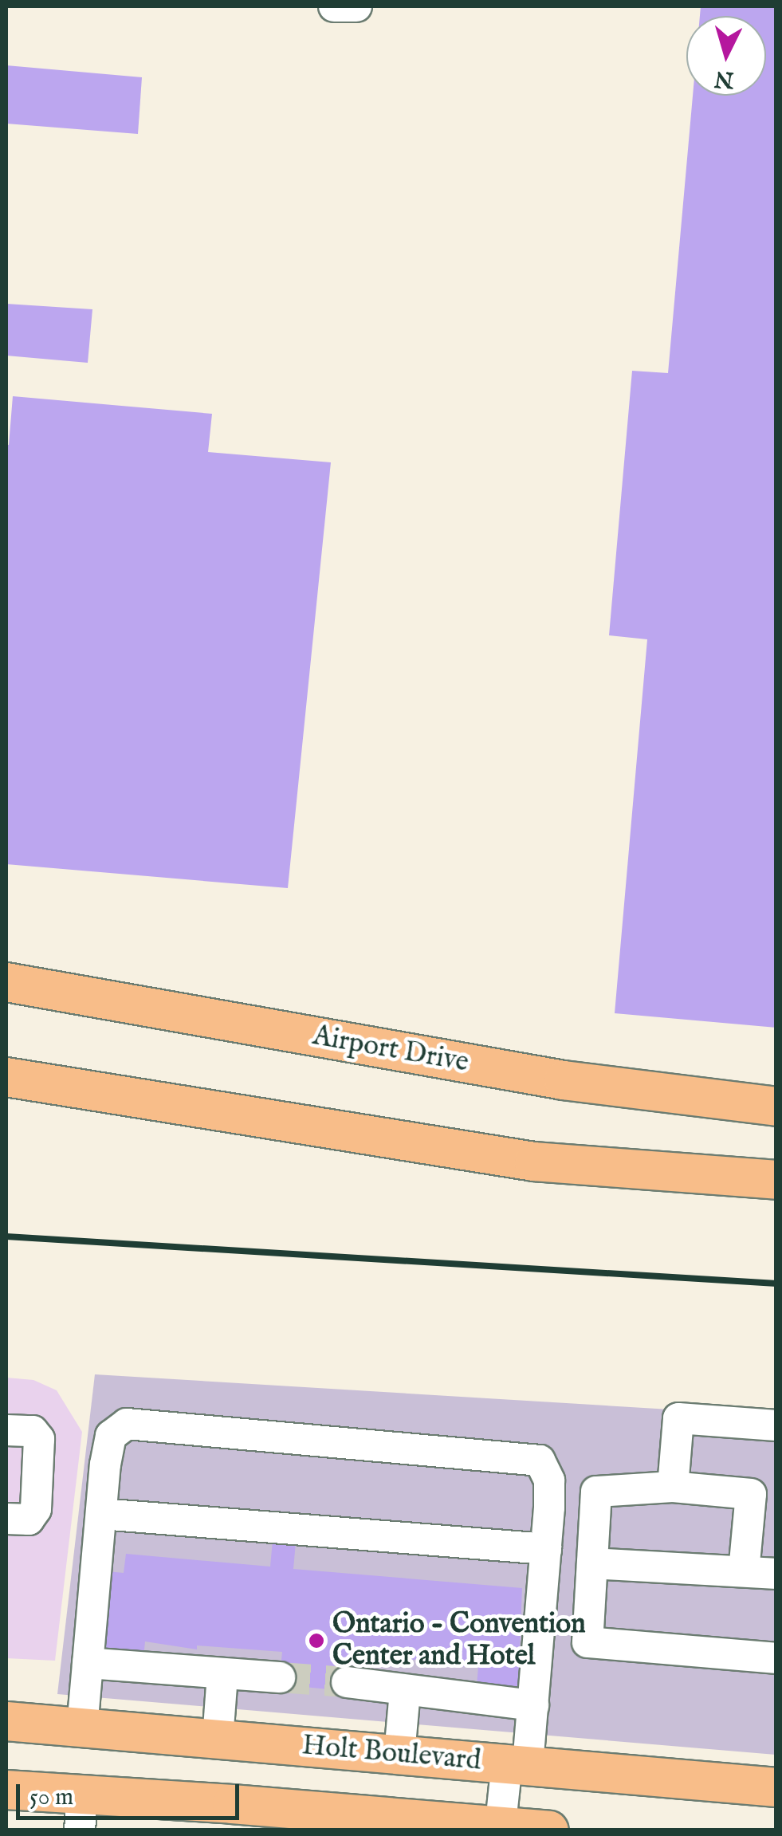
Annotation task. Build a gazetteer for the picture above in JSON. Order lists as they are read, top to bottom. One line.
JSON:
{"streets":{"main road":["Airport Drive","Holt Boulevard"]},"places":["Ontario - Convention Center and Hotel"],"scale_bar":"50 m","north":"bottom"}
